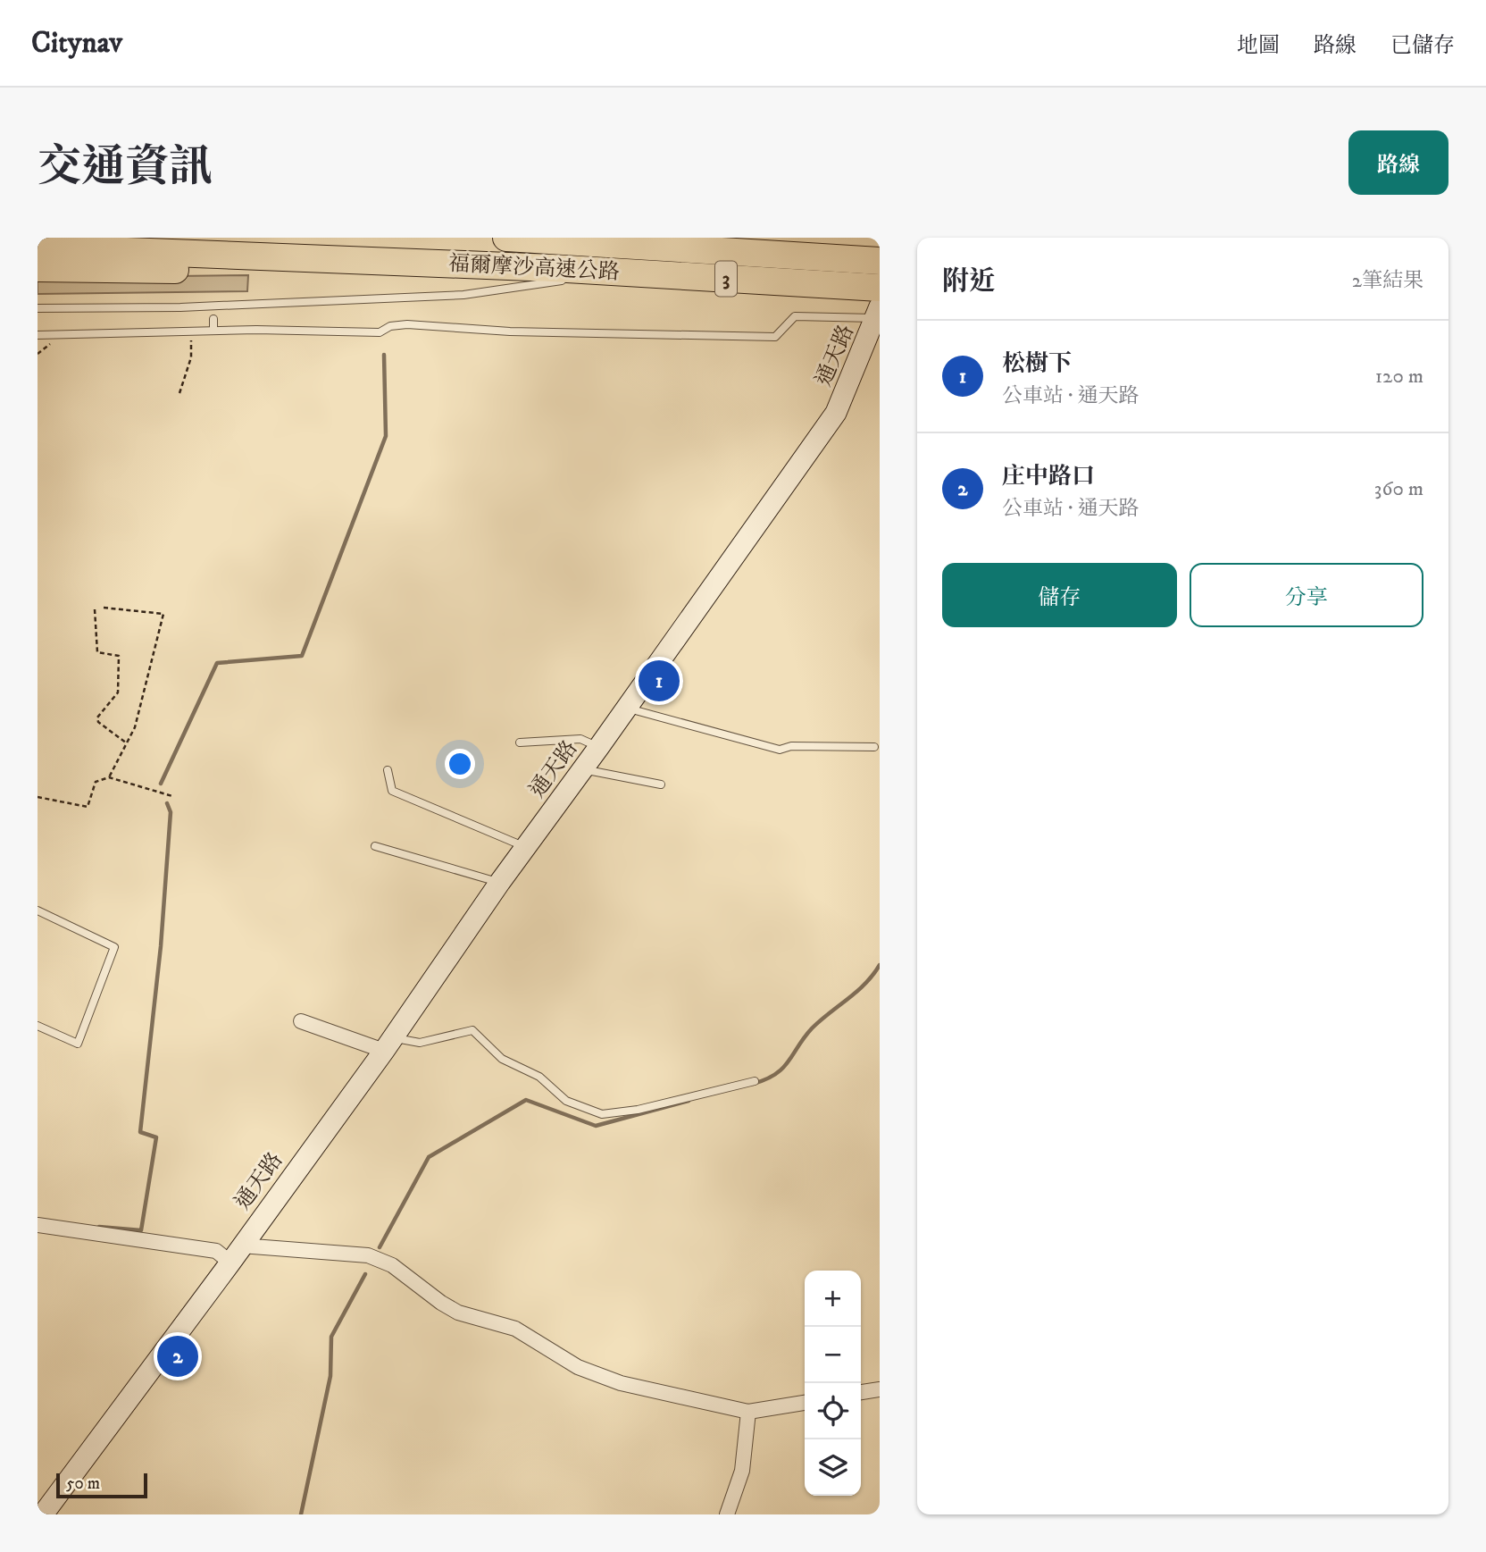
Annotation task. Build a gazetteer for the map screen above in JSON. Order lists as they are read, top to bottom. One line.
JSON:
{"streets":{"highway":["福爾摩沙高速公路","3"],"street":["通天路"]},"scale_bar":"50 m","page":{"header":"Citynav","nav":["地圖","路線","已儲存"],"title":"交通資訊","buttons":["路線",["儲存","分享"]],"heading":["附近","2筆結果"],"list":[{"mark":"1","name":"松樹下","note":"公車站 · 通天路","value":"120 m"},{"mark":"2","name":"庄中路口","note":"公車站 · 通天路","value":"360 m"}],"pins":["1","2"],"map_buttons":["+","−"],"scale":"50 m"}}
